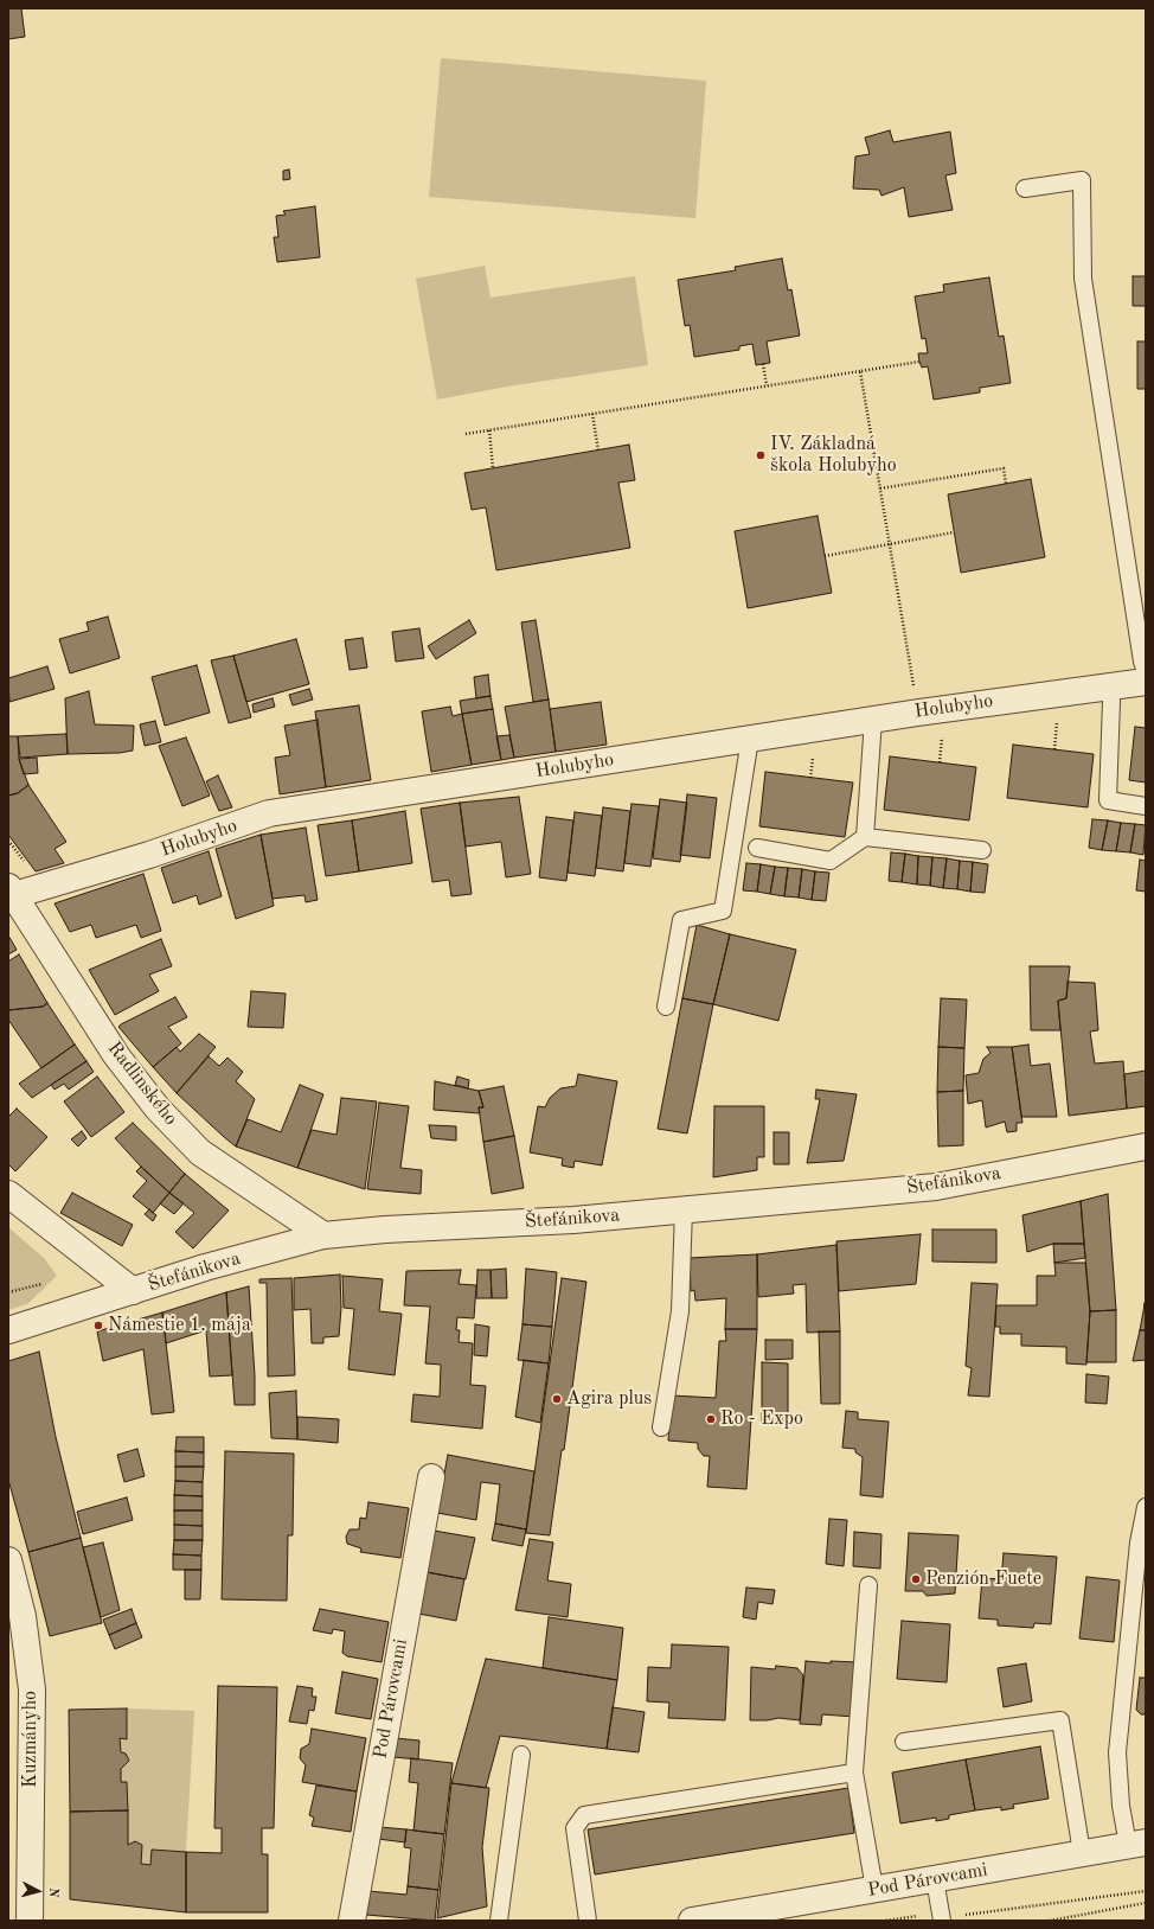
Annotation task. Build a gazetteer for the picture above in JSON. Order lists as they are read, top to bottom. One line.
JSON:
{"streets":{"street":["Holubyho","Radlinského","Štefánikova","Pod Párovcami","Kuzmányho"]},"crossings":[["Holubyho","Radlinského"],["Radlinského","Štefánikova"]],"places":["IV. Základná škola Holubyho","Námestie 1. mája","Agira plus","Ro - Expo","Penzión Fuete"],"north":"right"}
